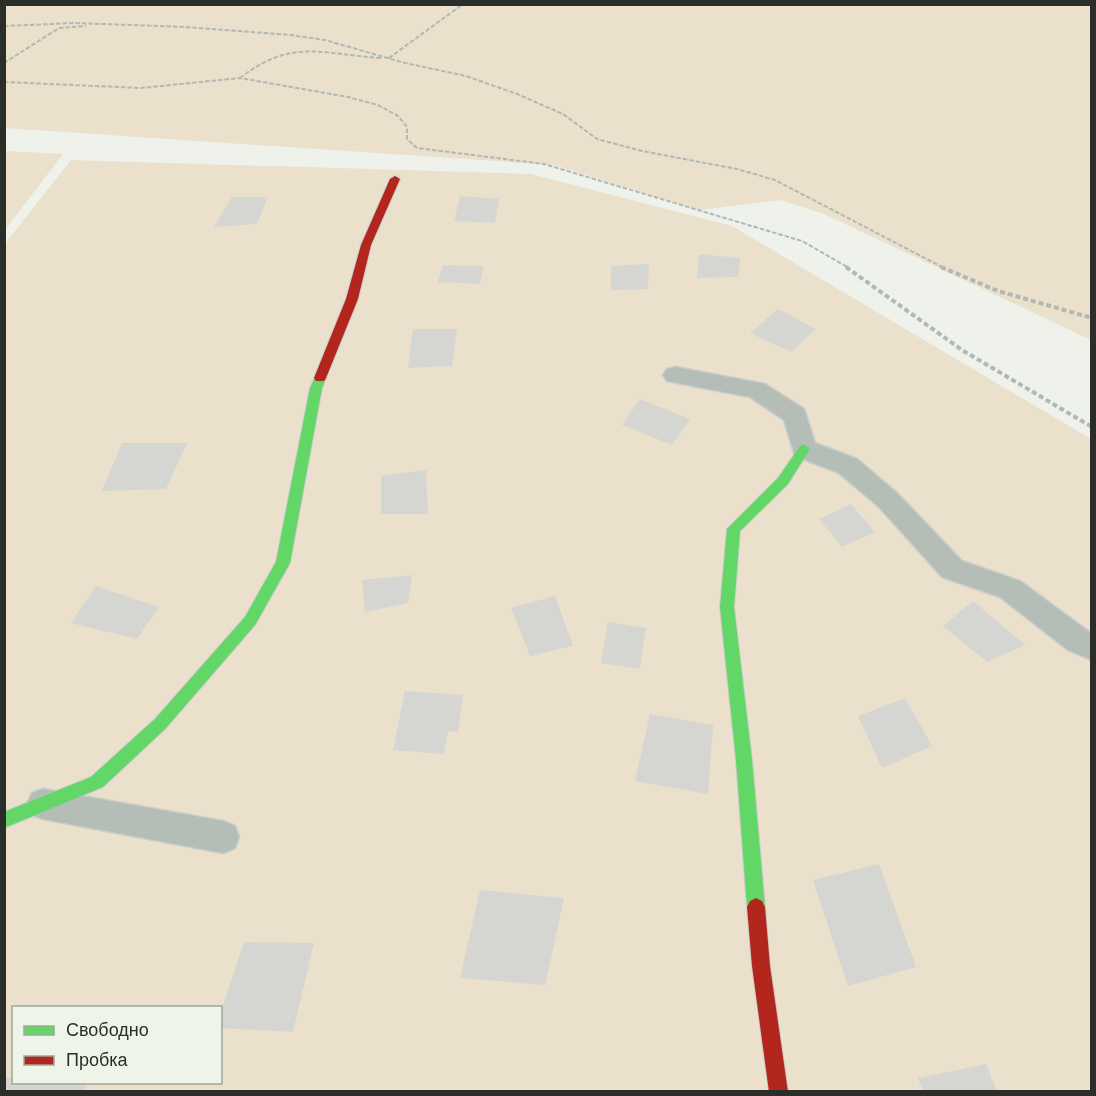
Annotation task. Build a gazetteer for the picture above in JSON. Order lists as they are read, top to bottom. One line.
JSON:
{"legend":["Свободно","Пробка"]}
